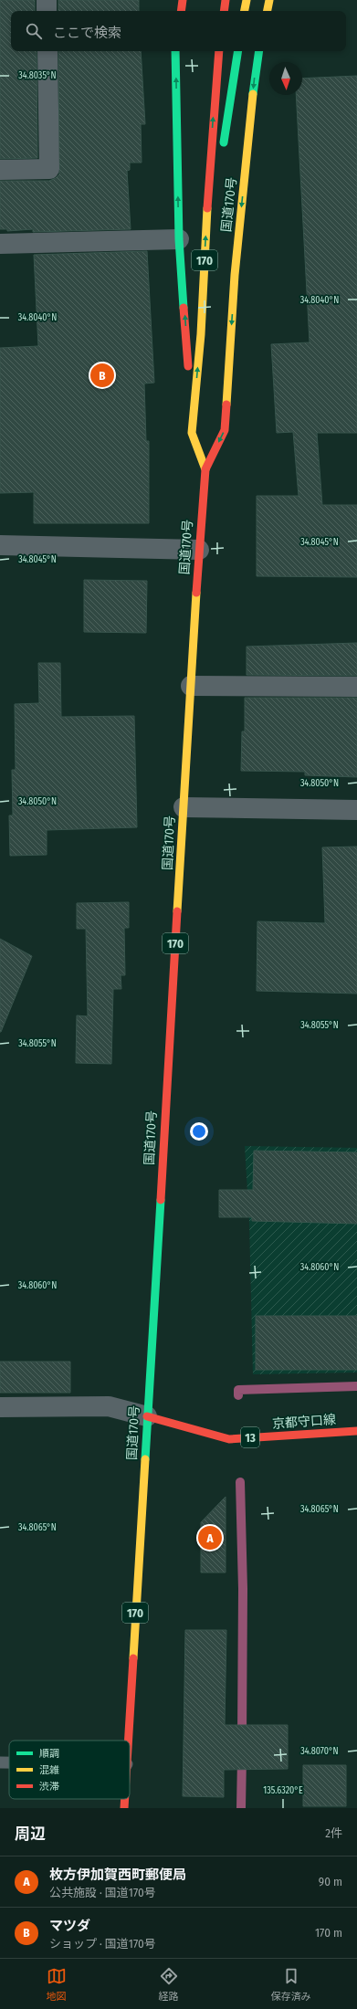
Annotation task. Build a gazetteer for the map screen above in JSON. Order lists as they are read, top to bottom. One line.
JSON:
{"streets":{"main road":["国道170号","170","京都守口線","13"]},"crossings":[["国道170号","170"],["国道170号","京都守口線"]],"legend":["順調","混雑","渋滞"],"north":"bottom","page":{"search":"ここで検索","pins":["B","A"],"heading":["周辺","2件"],"list":[{"mark":"A","name":"枚方伊加賀西町郵便局","note":"公共施設 · 国道170号","value":"90 m"},{"mark":"B","name":"マツダ","note":"ショップ · 国道170号","value":"170 m"}],"nav":["地図","経路","保存済み"]},"coordinates":["34.8035°N","34.8040°N","34.8045°N","34.8050°N","34.8055°N","34.8060°N","34.8065°N","34.8070°N","135.6320°E"]}
